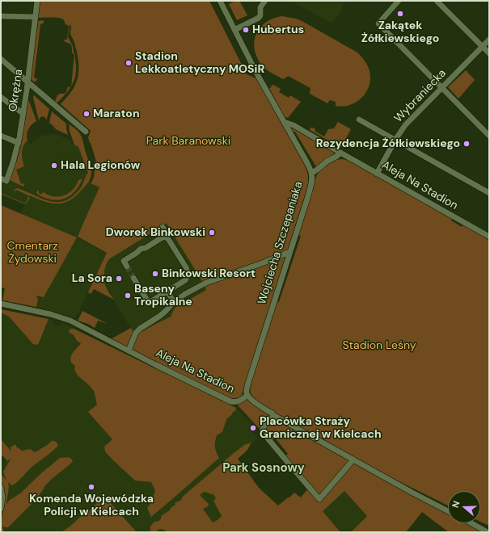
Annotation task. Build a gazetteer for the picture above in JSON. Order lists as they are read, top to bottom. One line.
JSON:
{"streets":{"street":["Okrężna","Wybraniecka","Aleja Na Stadion","Wojciecha Szczepaniaka"]},"crossings":[["Wybraniecka","Aleja Na Stadion"],["Aleja Na Stadion","Wojciecha Szczepaniaka"]],"districts":["Park Sosnowy"],"parks":["Park Baranowski","Cmentarz Żydowski","Stadion Leśny"],"places":["Zakątek Żółkiewskiego","Hubertus","Stadion Lekkoatletyczny MOSiR","Maraton","Rezydencja Żółkiewskiego","Hala Legionów","Dworek Binkowski","Binkowski Resort","La Sora","Baseny Tropikalne","Placówka Straży Granicznej w Kielcach","Komenda Wojewódzka Policji w Kielcach"],"north":"left"}
